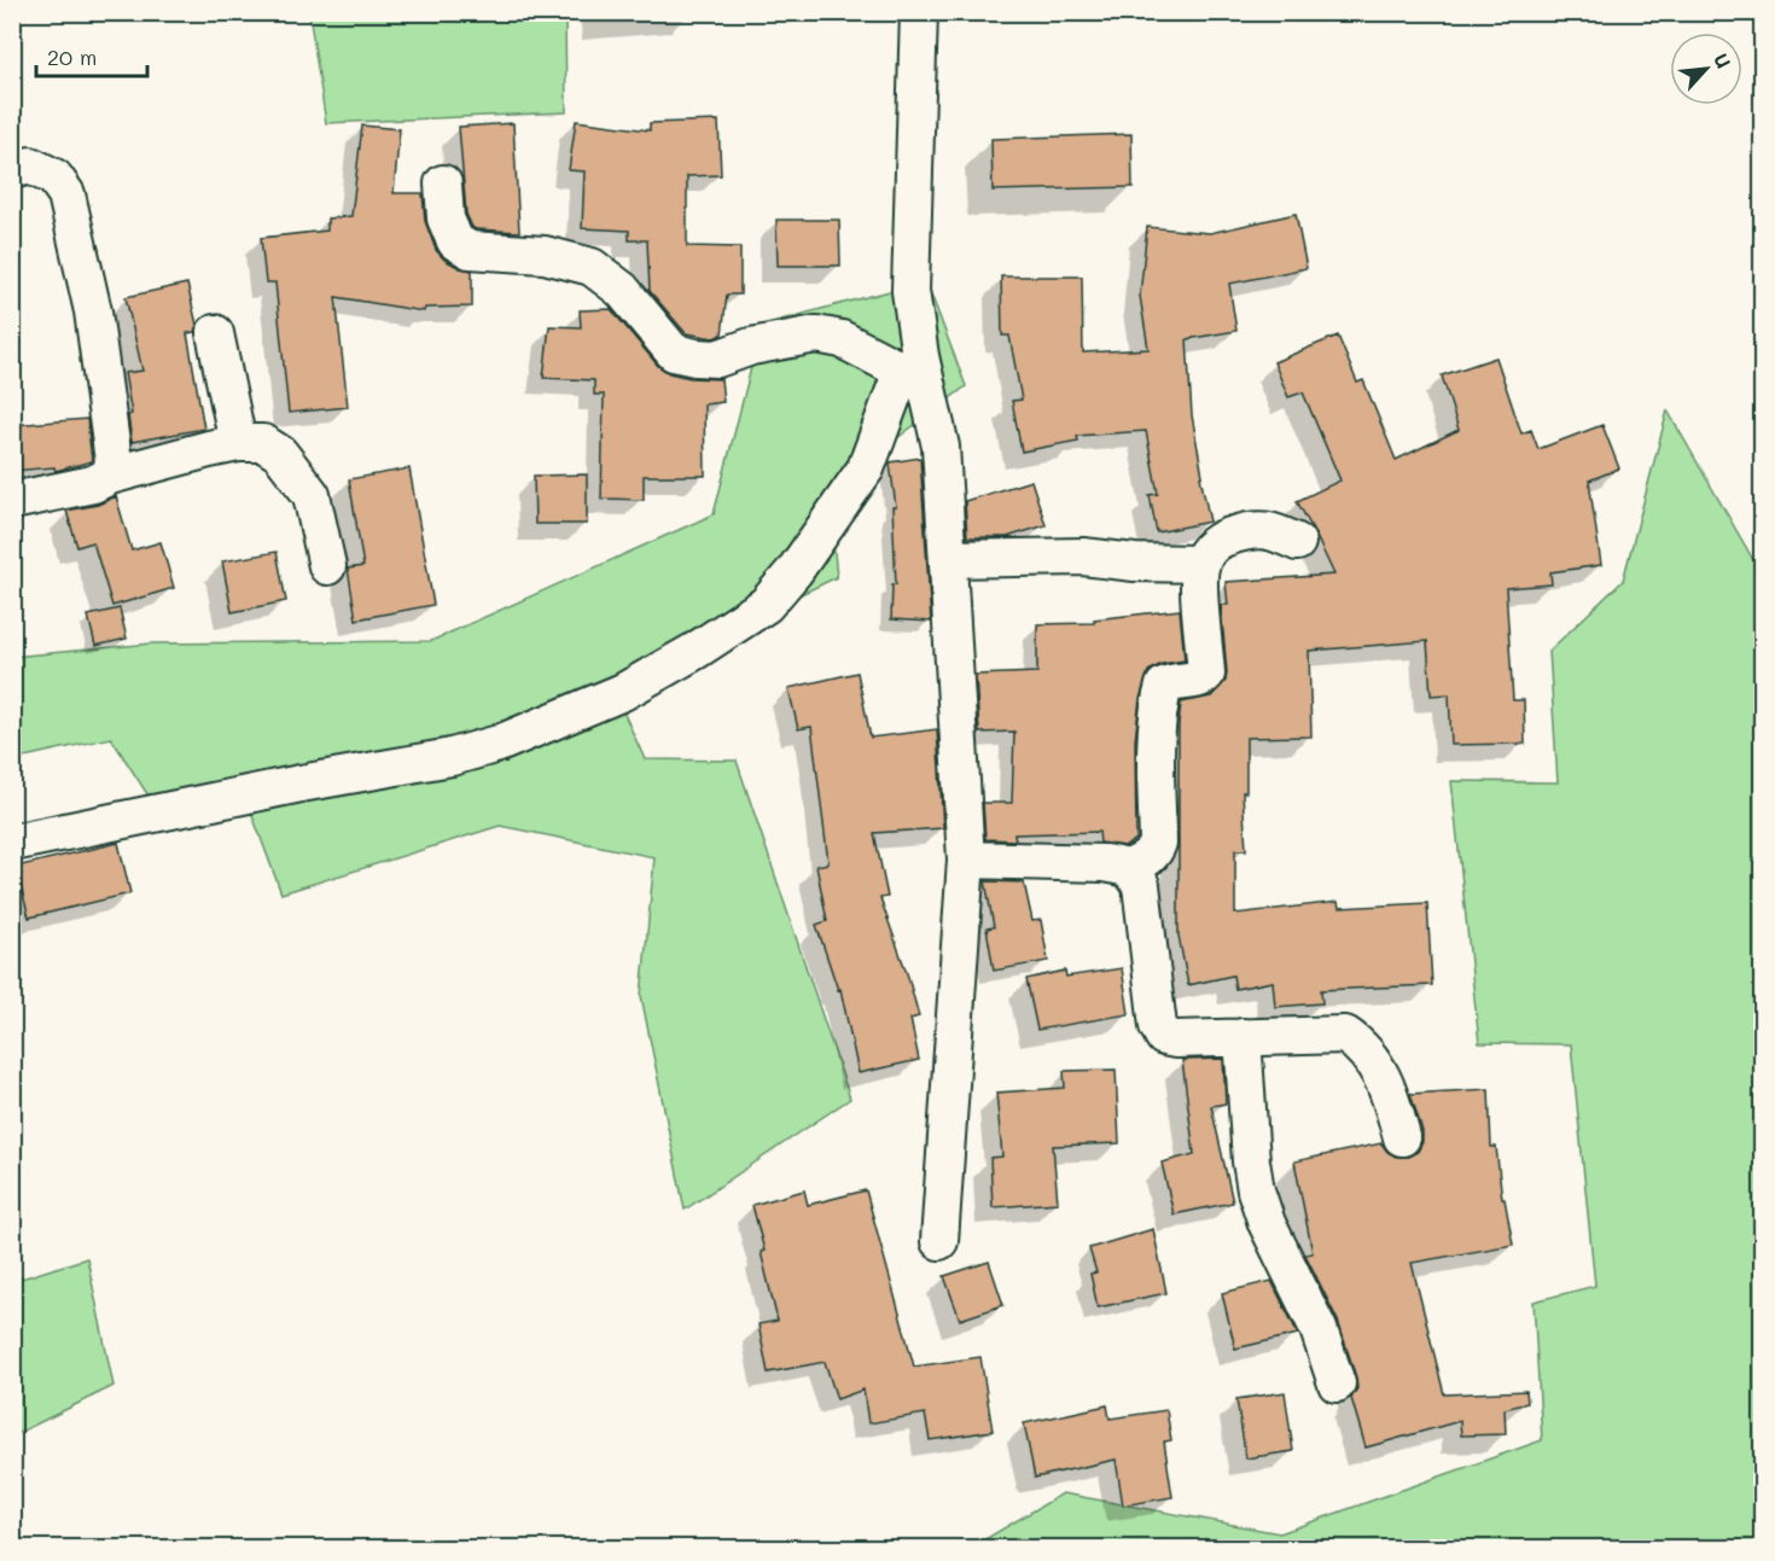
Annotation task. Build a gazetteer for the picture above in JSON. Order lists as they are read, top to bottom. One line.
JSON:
{"scale_bar":"20 m","north":"top right"}
